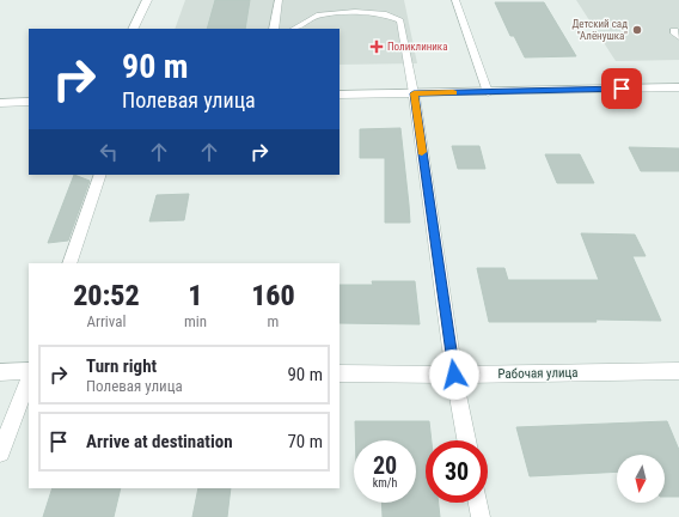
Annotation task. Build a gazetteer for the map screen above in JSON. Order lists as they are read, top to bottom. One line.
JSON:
{"streets":{"street":["Рабочая улица"]},"places":{"other":["Детский сад \"Алёнушка\""],"health":["Поликлиника"]},"north":"bottom","page":{"turn":["90 m","Полевая улица"],"eta":["20:52","Arrival","1","min","160","m"],"list":[{"name":"Turn right","note":"Полевая улица","value":"90 m"},{"name":"Arrive at destination","value":"70 m"}],"speed":"20 km/h","limit":"30"}}
